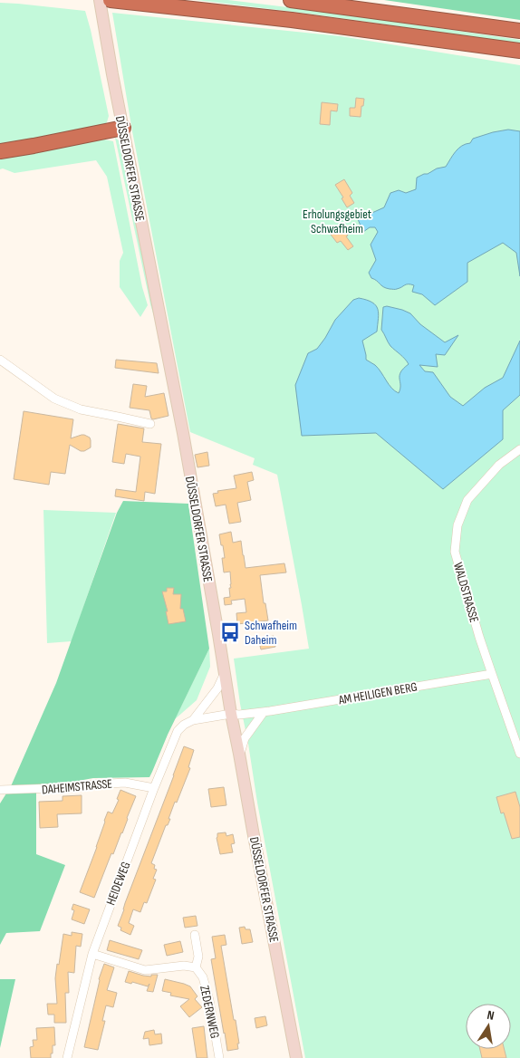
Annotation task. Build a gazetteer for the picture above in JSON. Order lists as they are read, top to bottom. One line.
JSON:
{"streets":{"main road":["DÜSSELDORFER STRASSE"],"street":["WALDSTRASSE","AM HEILIGEN BERG","DAHEIMSTRASSE","HEIDEWEG","ZEDERNWEG"]},"crossings":[["DÜSSELDORFER STRASSE","AM HEILIGEN BERG"],["DÜSSELDORFER STRASSE","HEIDEWEG"],["WALDSTRASSE","AM HEILIGEN BERG"],["DAHEIMSTRASSE","HEIDEWEG"]],"parks":["Erholungsgebiet Schwafheim"],"places":{"bus stop":["Schwafheim Daheim"]},"north":"top"}
